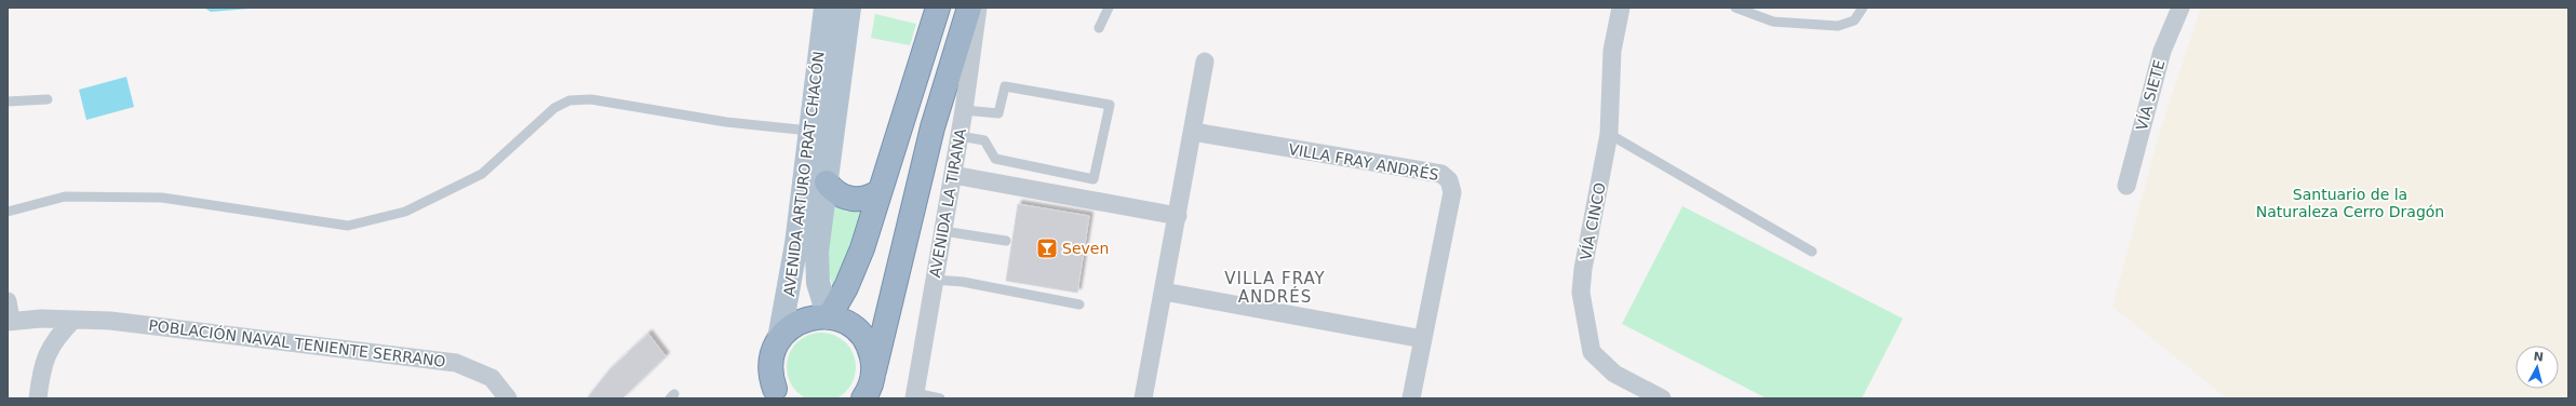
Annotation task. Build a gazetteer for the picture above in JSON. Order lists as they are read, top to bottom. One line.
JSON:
{"streets":{"highway":["AVENIDA ARTURO PRAT CHACÓN","AVENIDA LA TIRANA"],"street":["VÍA SIETE","VILLA FRAY ANDRÉS","VÍA CINCO","POBLACIÓN NAVAL TENIENTE SERRANO"]},"crossings":[["AVENIDA ARTURO PRAT CHACÓN","AVENIDA LA TIRANA"]],"districts":["VILLA FRAY ANDRÉS"],"parks":["Santuario de la Naturaleza Cerro Dragón"],"places":{"bar":["Seven"]},"north":"top"}
